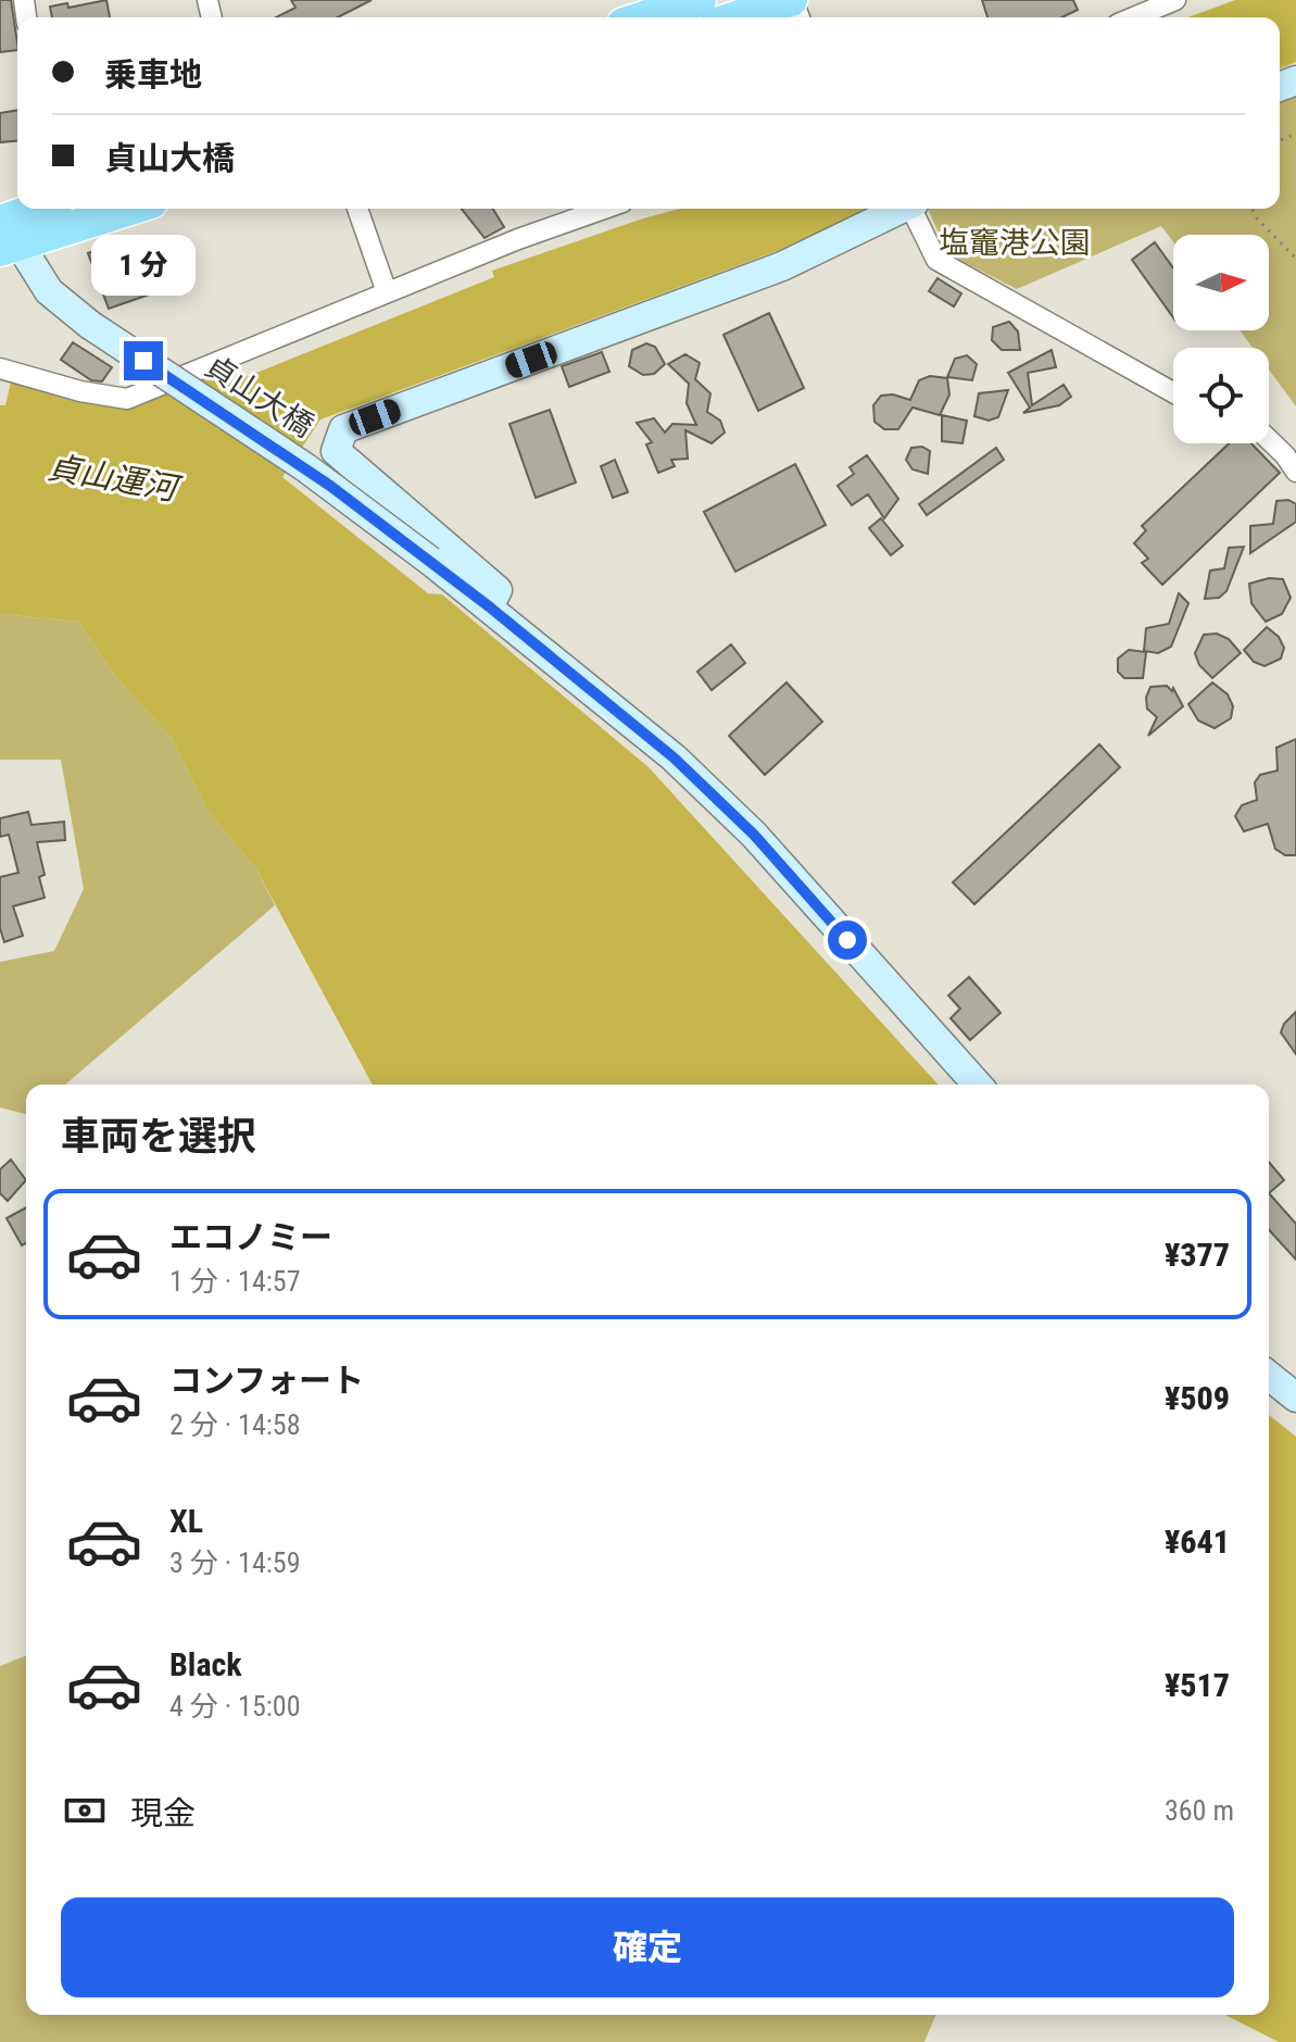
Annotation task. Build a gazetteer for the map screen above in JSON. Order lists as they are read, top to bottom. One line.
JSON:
{"streets":{"street":["貞山大橋"]},"water":["貞山運河"],"parks":["塩竈港公園"],"north":"right","page":{"banner":["乗車地","貞山大橋"],"bubble":"1 分","heading":"車両を選択","list":[{"name":"エコノミー","note":"1 分 · 14:57","value":"¥377"},{"name":"コンフォート","note":"2 分 · 14:58","value":"¥509"},{"name":"XL","note":"3 分 · 14:59","value":"¥641"},{"name":"Black","note":"4 分 · 15:00","value":"¥517"}],"pay":["現金","360 m"],"buttons":"確定"}}
